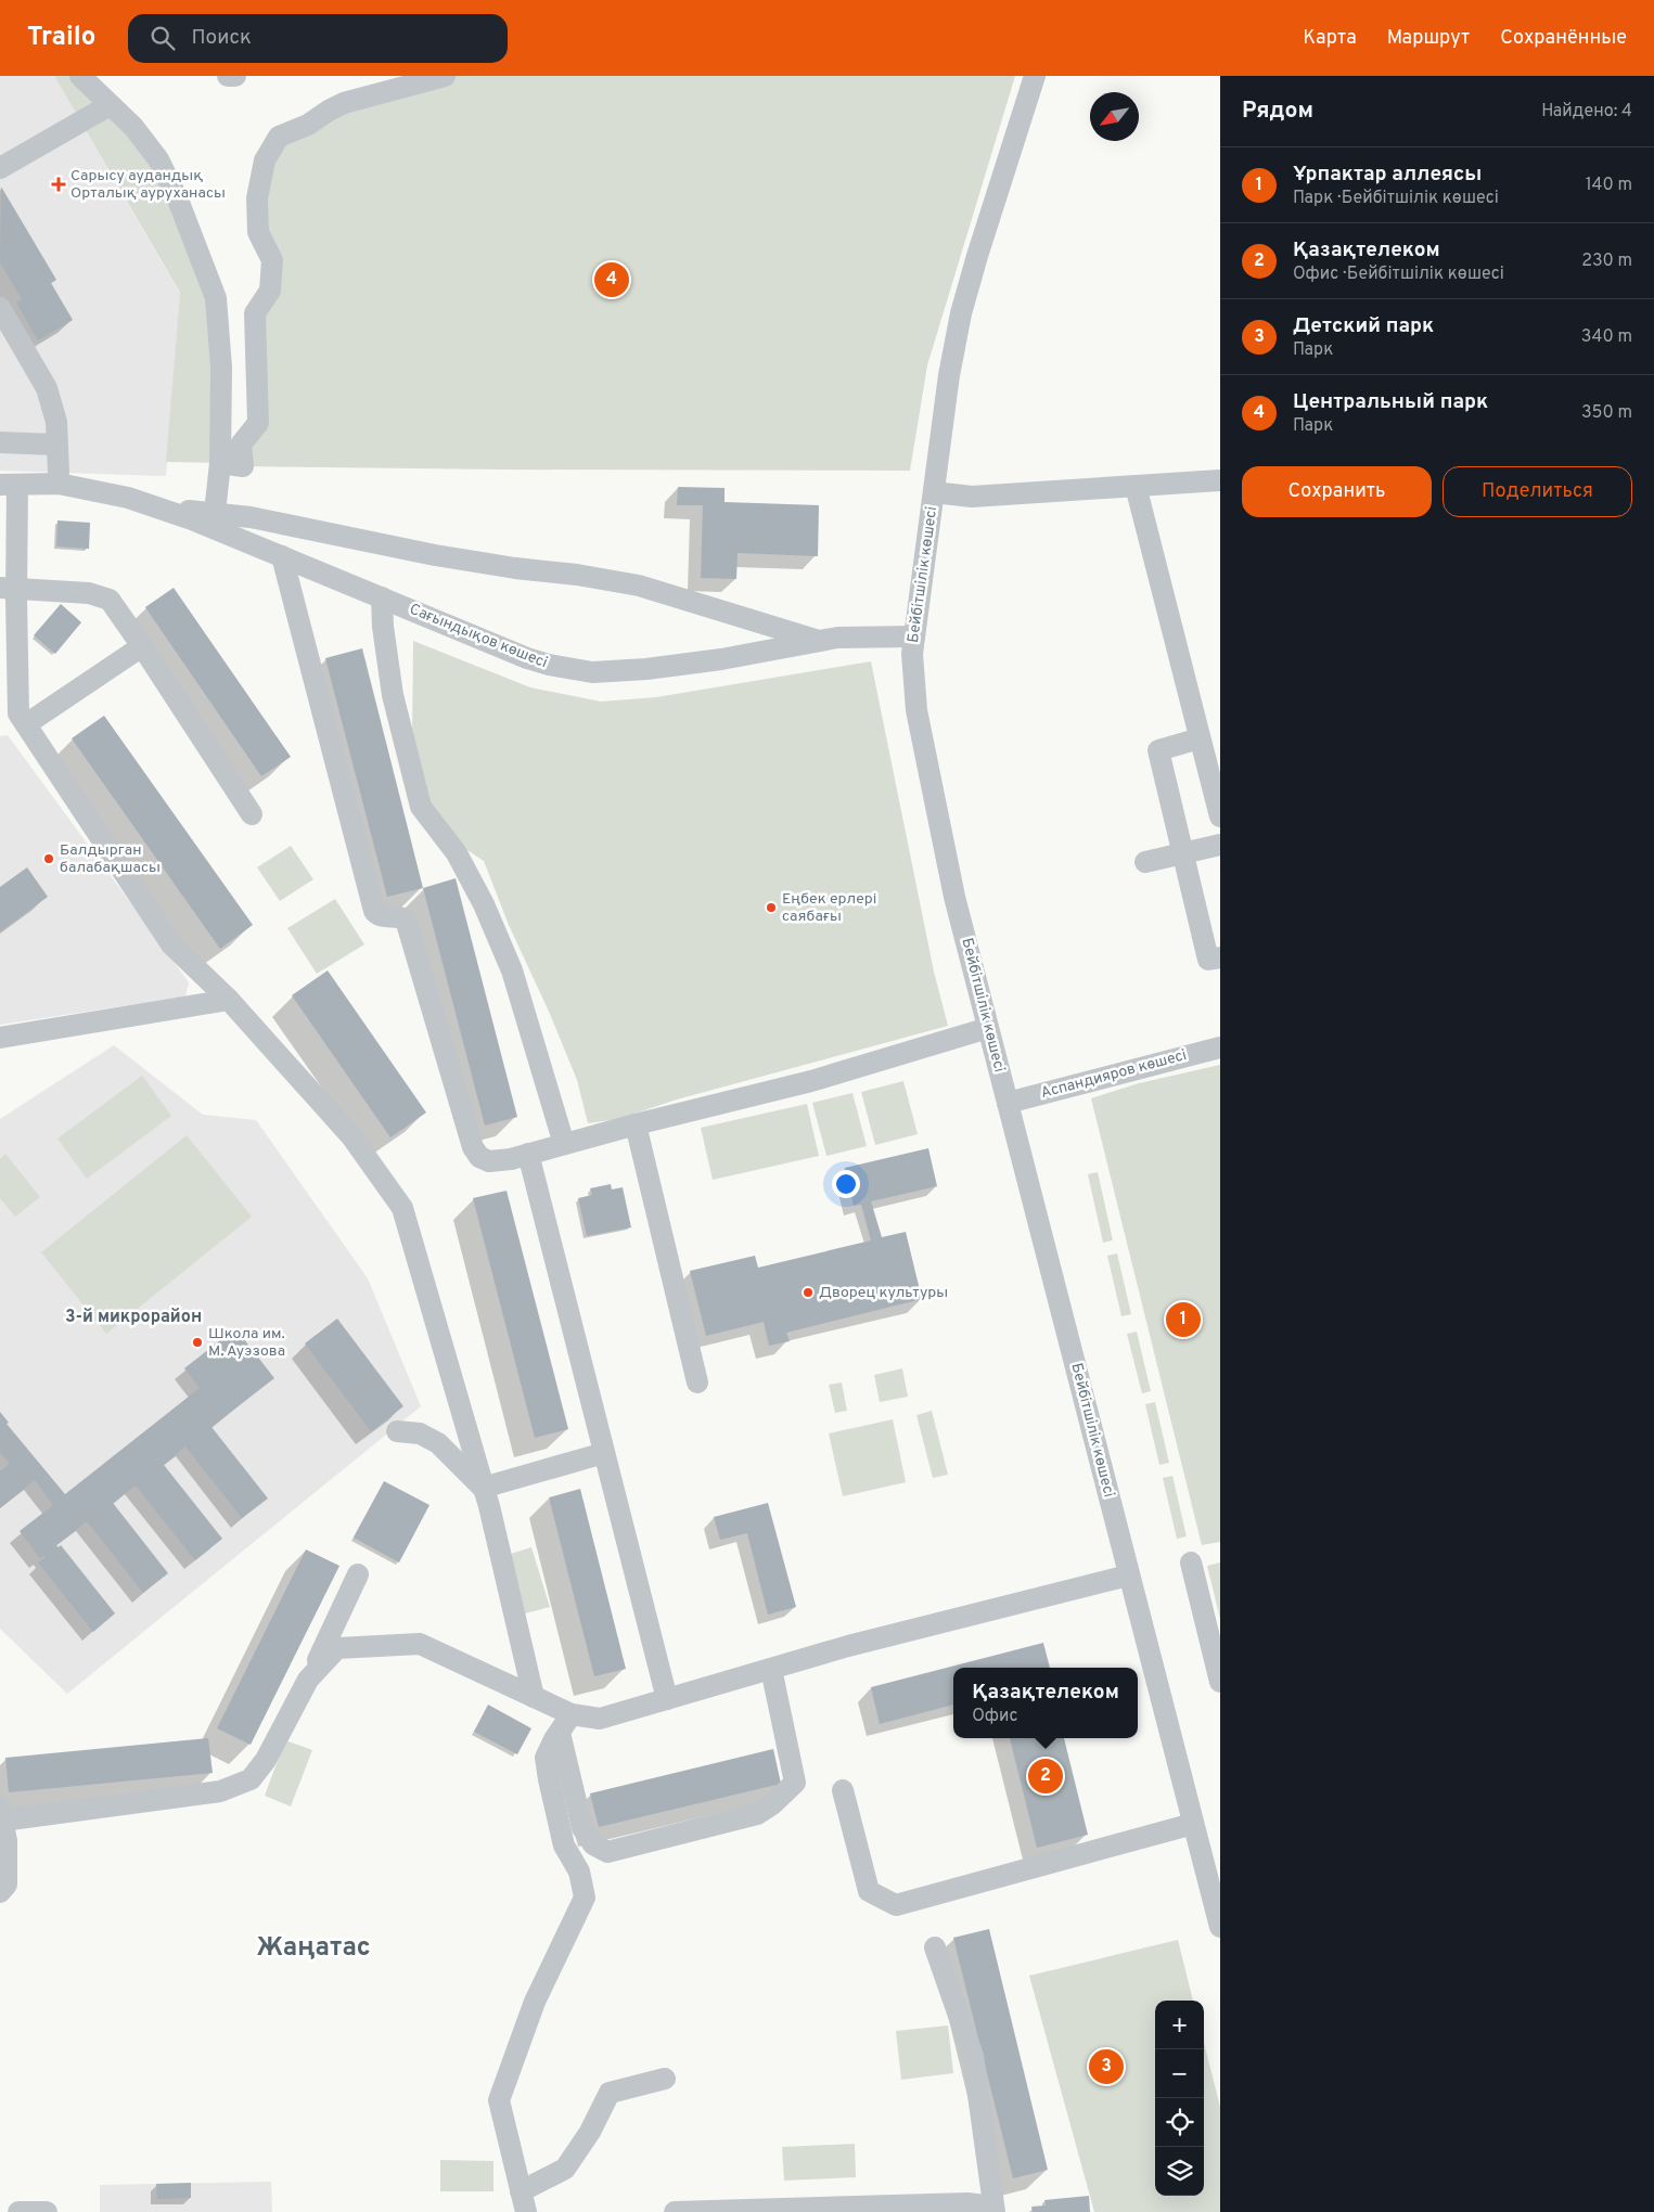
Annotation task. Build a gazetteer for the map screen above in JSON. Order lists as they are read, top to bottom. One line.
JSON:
{"streets":{"street":["Бейбітшілік көшесі","Сағындықов көшесі","Аспандияров көшесі"]},"crossings":[["Бейбітшілік көшесі","Сағындықов көшесі"],["Бейбітшілік көшесі","Аспандияров көшесі"]],"districts":["3-й микрорайон","Жаңатас"],"places":{"health":["Сарысу аудандық Орталық ауруханасы"],"other":["Балдырган балабақшасы","Еңбек ерлері саябағы","Дворец культуры","Школа им. М. Ауэзова"]},"north":"bottom left","page":{"header":"Trailo","search":"Поиск","nav":["Карта","Маршрут","Сохранённые"],"heading":["Рядом","Найдено: 4"],"list":[{"mark":"1","name":"Ұрпактар аллеясы","note":"Парк · Бейбітшілік көшесі","value":"140 m"},{"mark":"2","name":"Қазақтелеком","note":"Офис · Бейбітшілік көшесі","value":"230 m"},{"mark":"3","name":"Детский парк","note":"Парк","value":"340 m"},{"mark":"4","name":"Центральный парк","note":"Парк","value":"350 m"}],"pins":["4","1","2","3"],"buttons":["Сохранить","Поделиться"],"popup":["Қазақтелеком","Офис"],"map_buttons":["+","−"]}}
